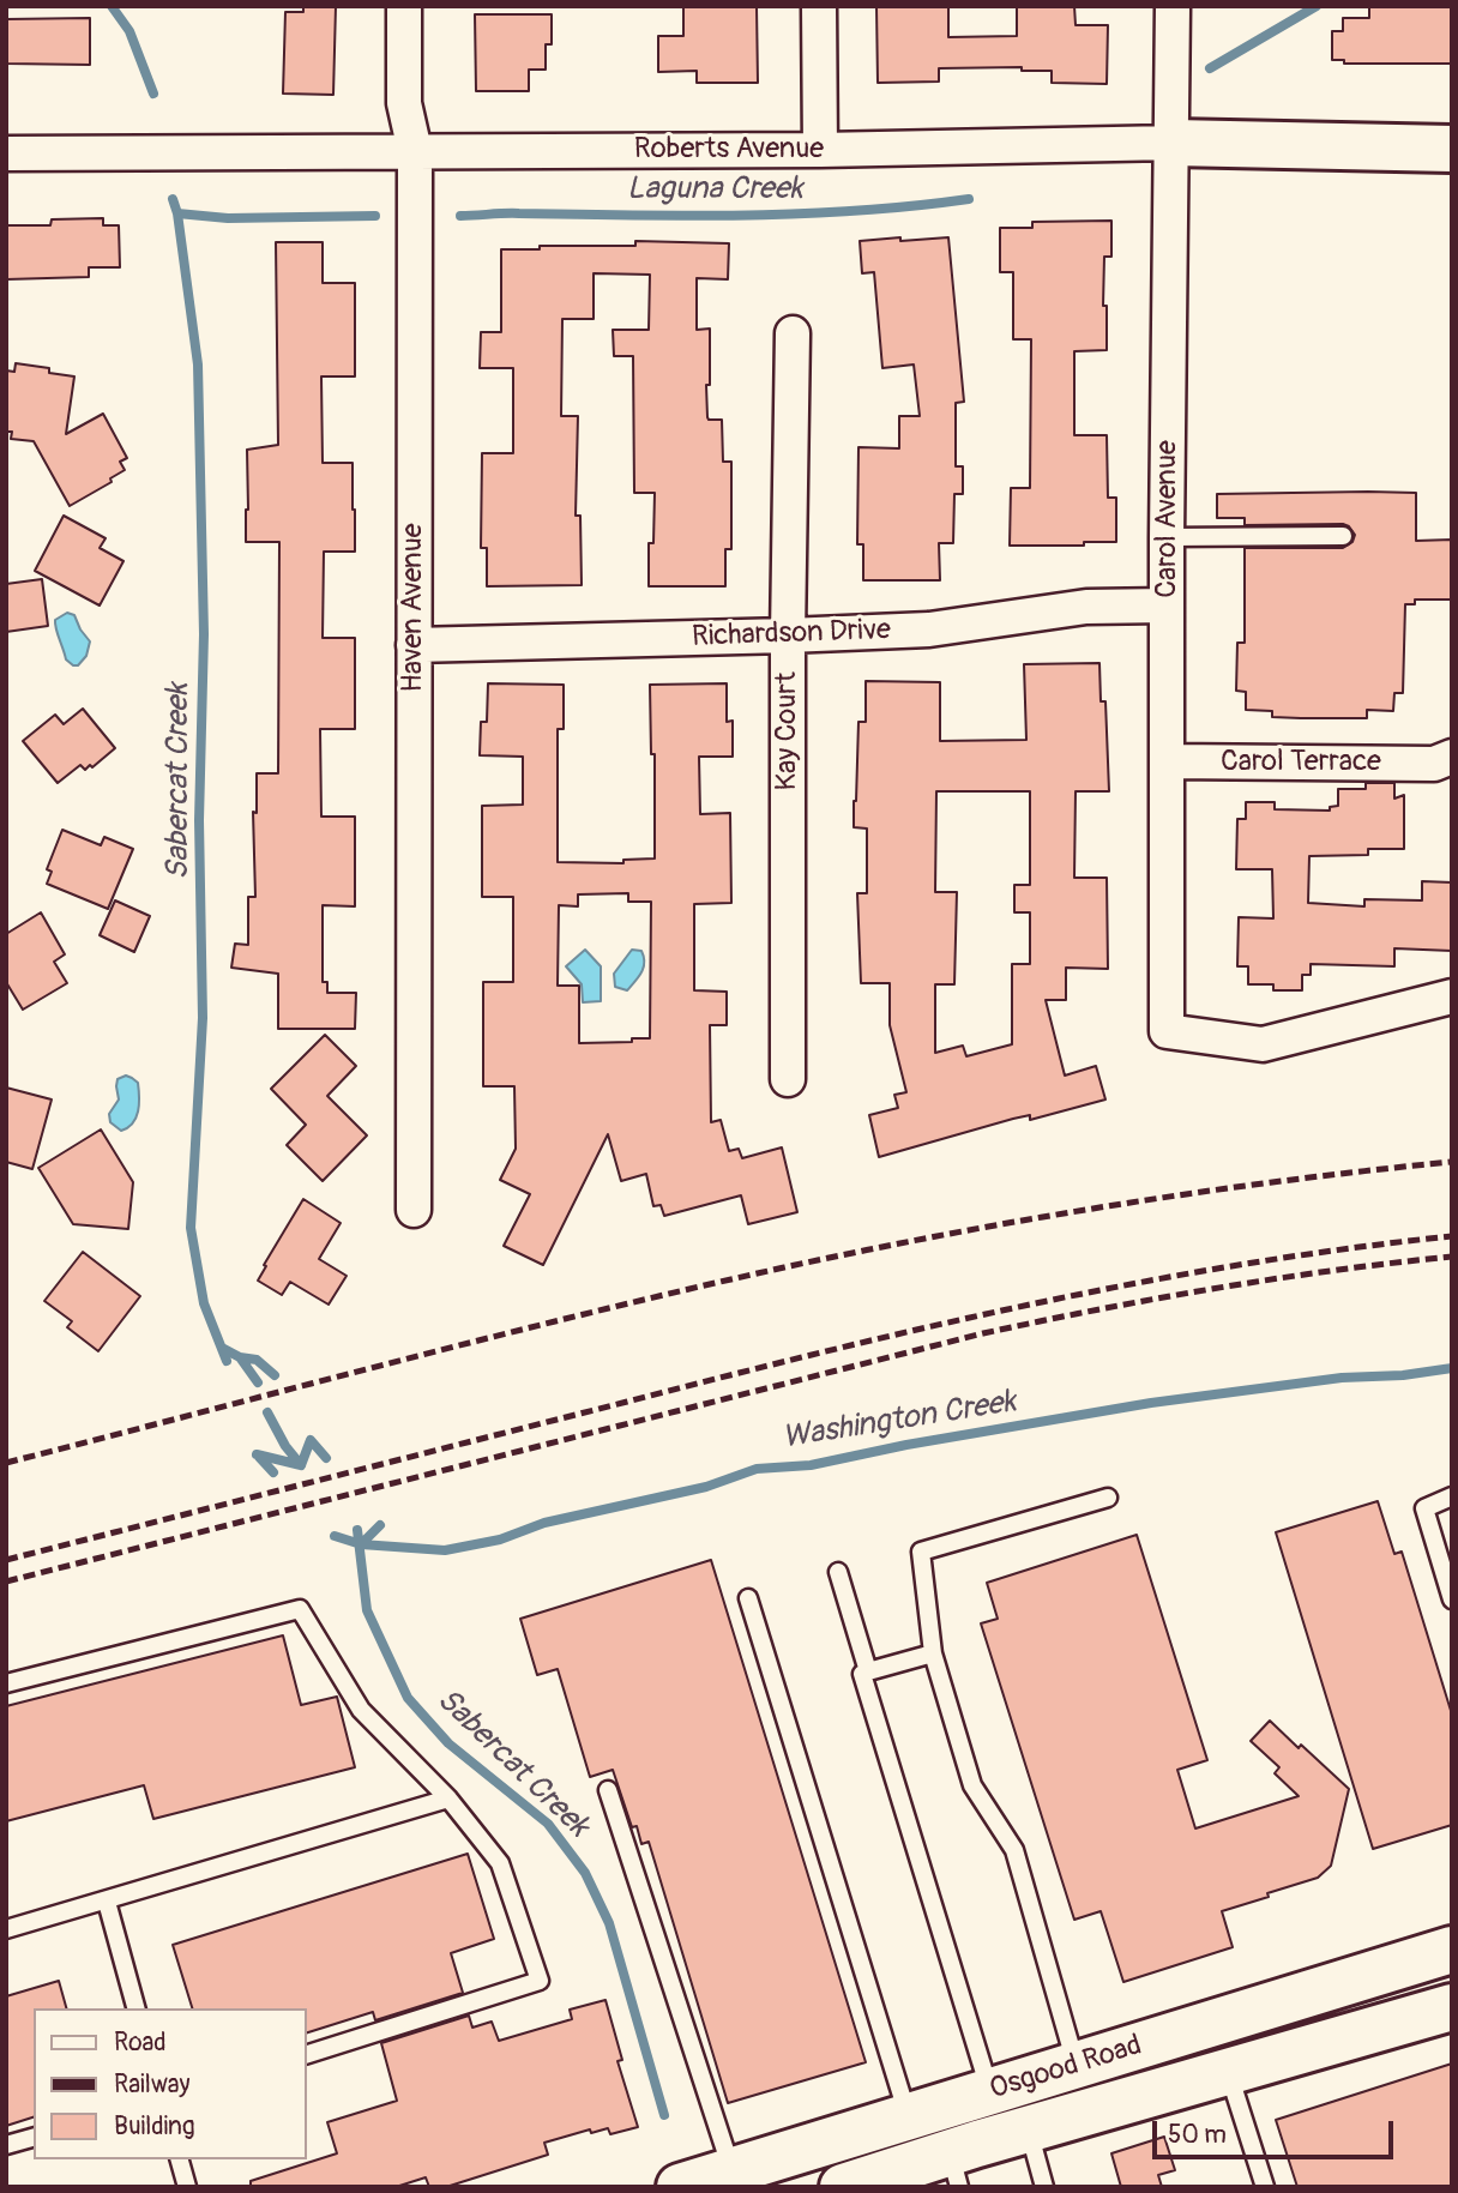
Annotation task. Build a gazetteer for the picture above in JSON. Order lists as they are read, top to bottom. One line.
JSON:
{"streets":{"main road":["Roberts Avenue","Osgood Road"],"street":["Carol Avenue","Haven Avenue","Richardson Drive","Kay Court","Carol Terrace"]},"crossings":[["Roberts Avenue","Carol Avenue"],["Roberts Avenue","Haven Avenue"],["Carol Avenue","Richardson Drive"],["Carol Avenue","Carol Terrace"],["Haven Avenue","Richardson Drive"],["Richardson Drive","Kay Court"]],"water":["Laguna Creek","Sabercat Creek","Washington Creek"],"legend":["Road","Railway","Building"],"scale_bar":"50 m"}
